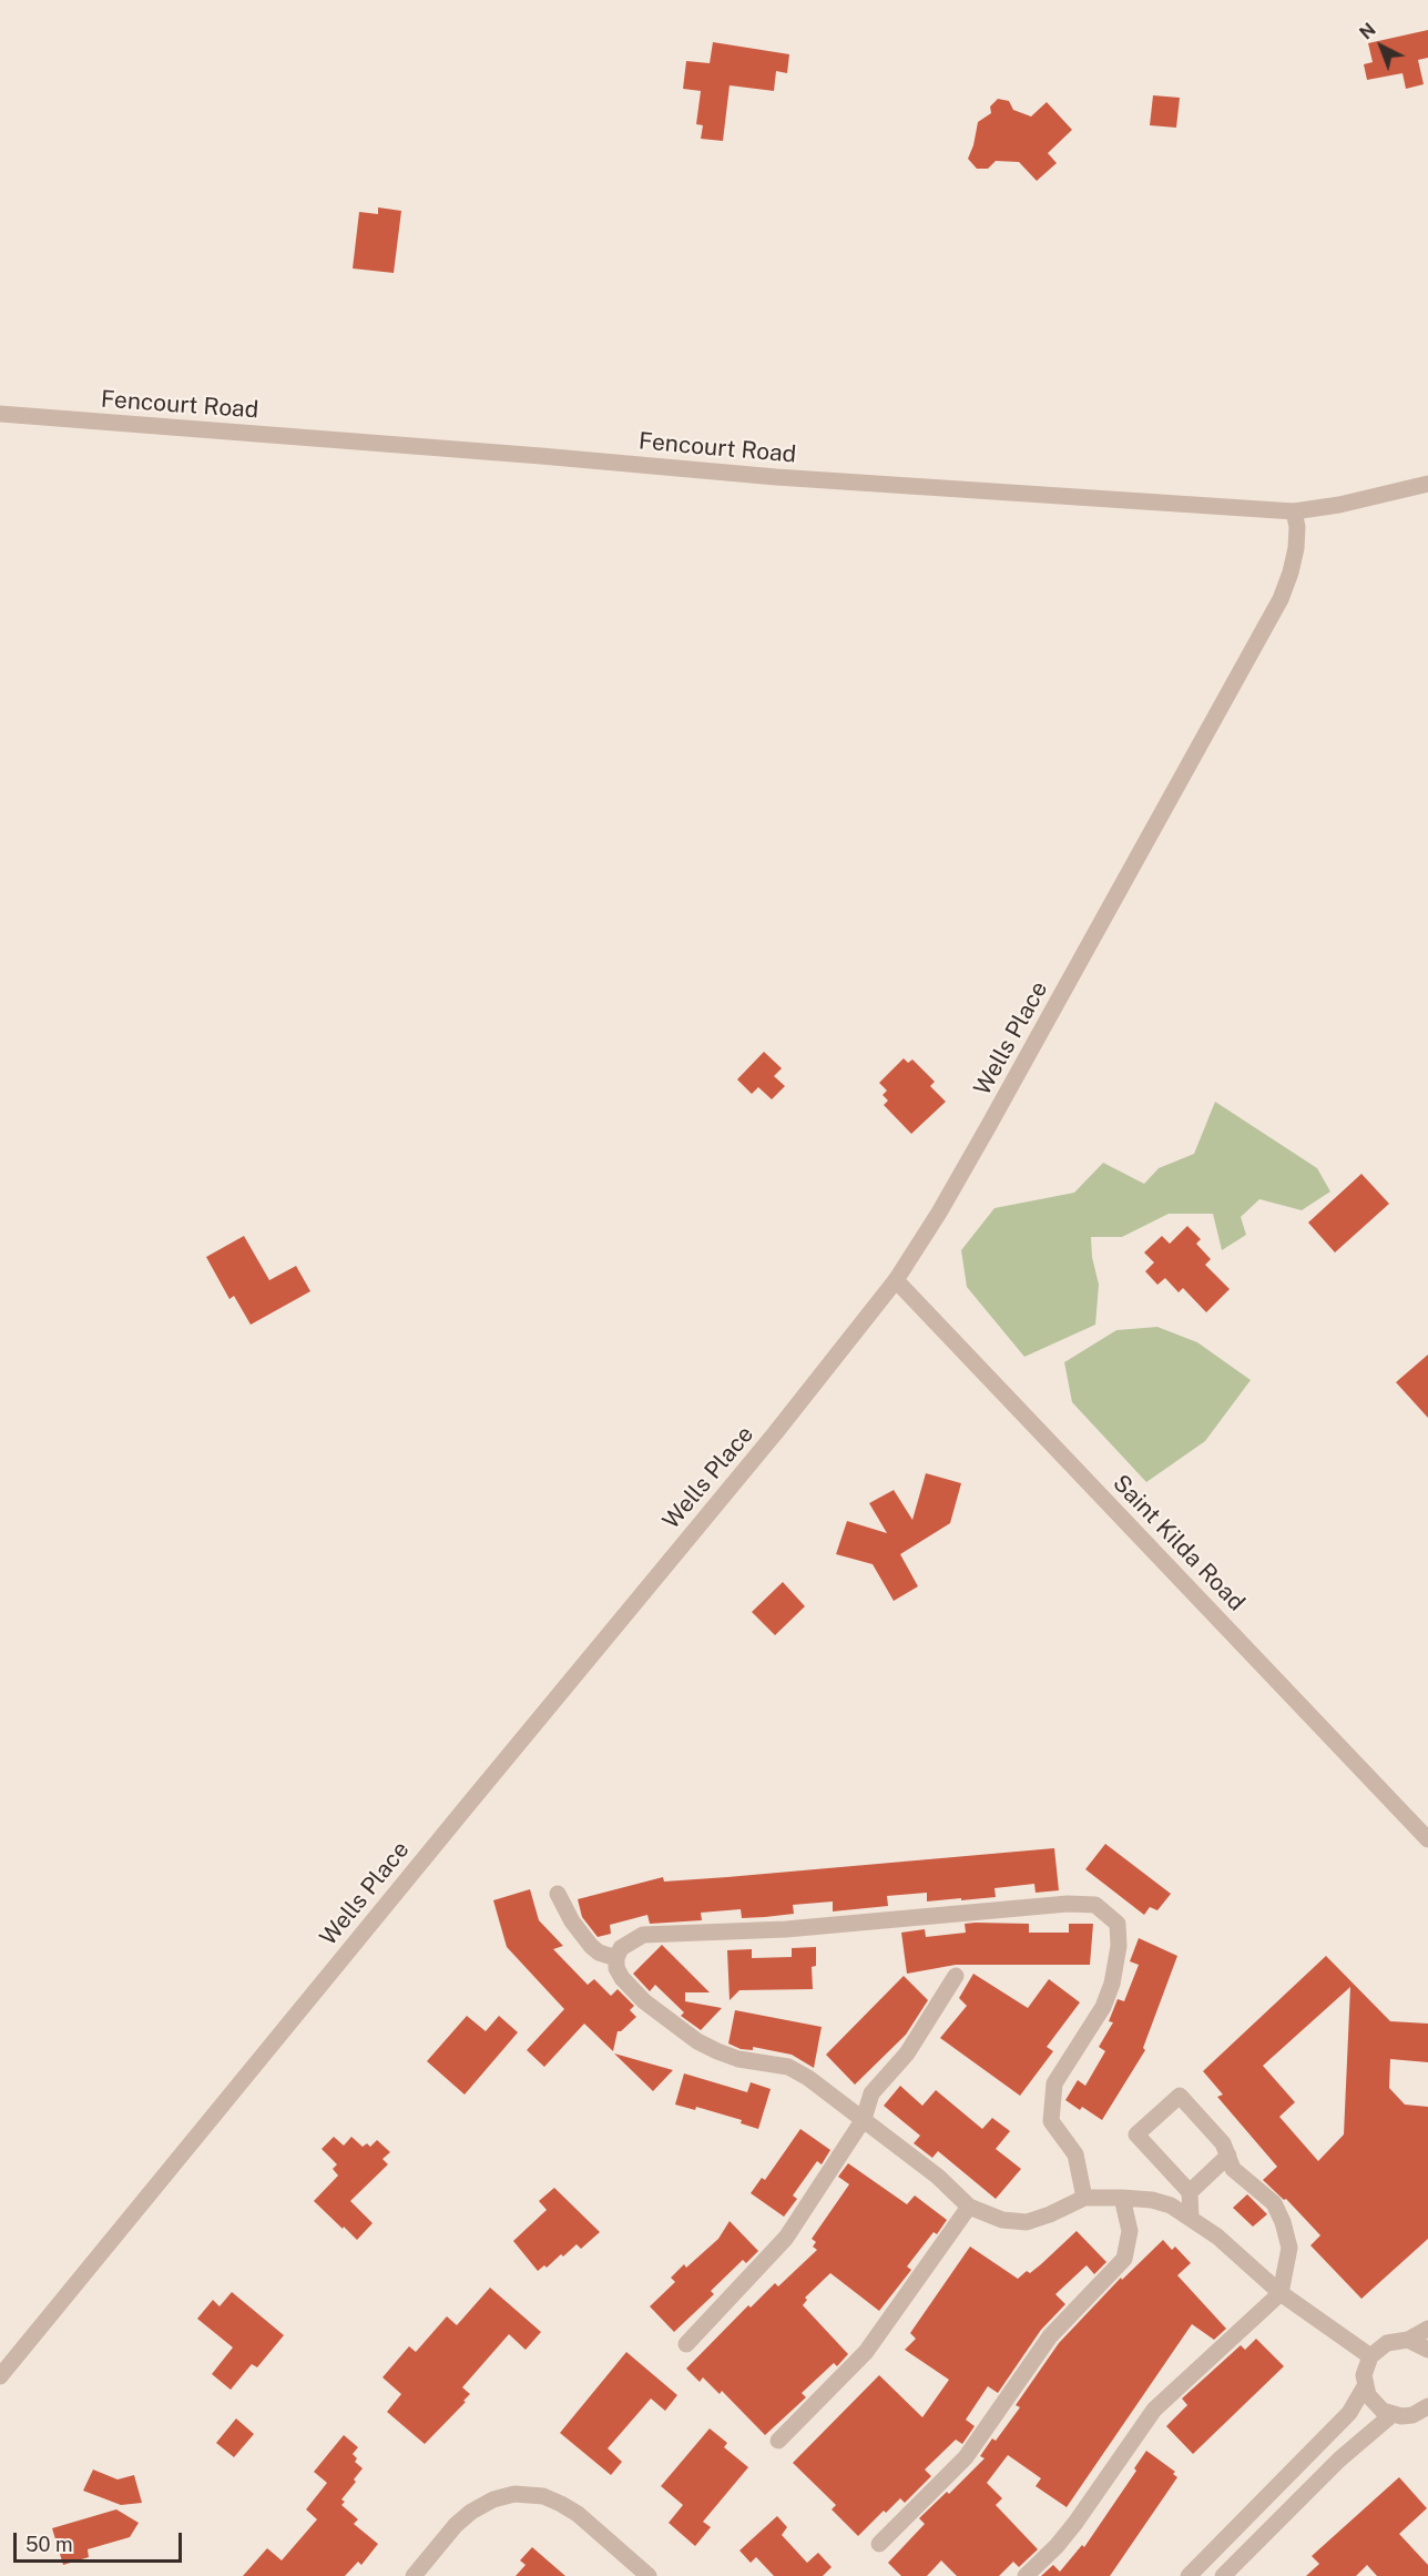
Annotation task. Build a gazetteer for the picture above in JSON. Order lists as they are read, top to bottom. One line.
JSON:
{"streets":{"street":["Fencourt Road","Wells Place","Saint Kilda Road"]},"crossings":[["Fencourt Road","Wells Place"],["Wells Place","Saint Kilda Road"]],"scale_bar":"50 m","north":"top left"}
